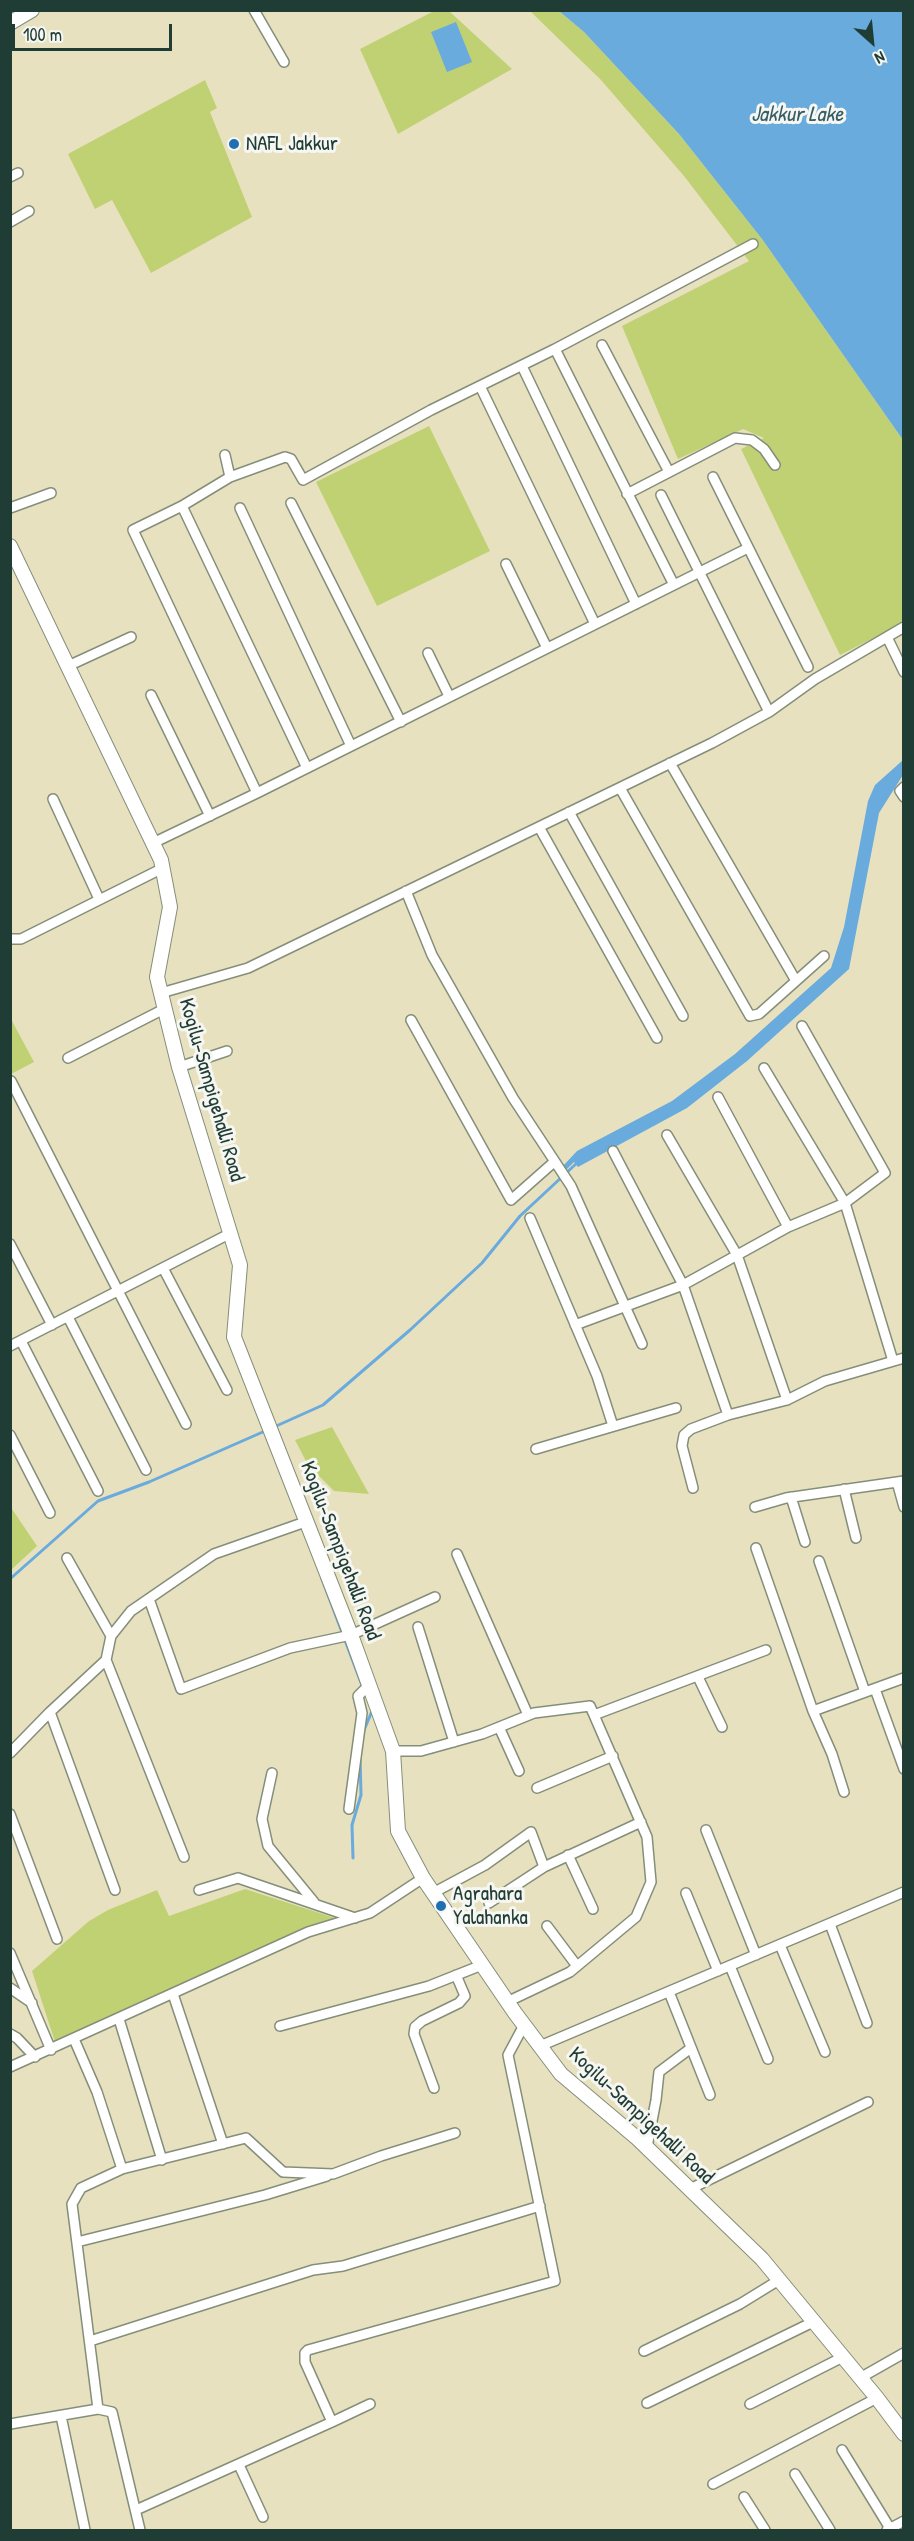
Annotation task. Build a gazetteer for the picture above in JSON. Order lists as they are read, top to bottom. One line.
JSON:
{"streets":{"street":["Kogilu-Sampigehalli Road"]},"water":["Jakkur Lake"],"places":["NAFL Jakkur","Agrahara Yalahanka"],"scale_bar":"100 m","north":"bottom right"}
